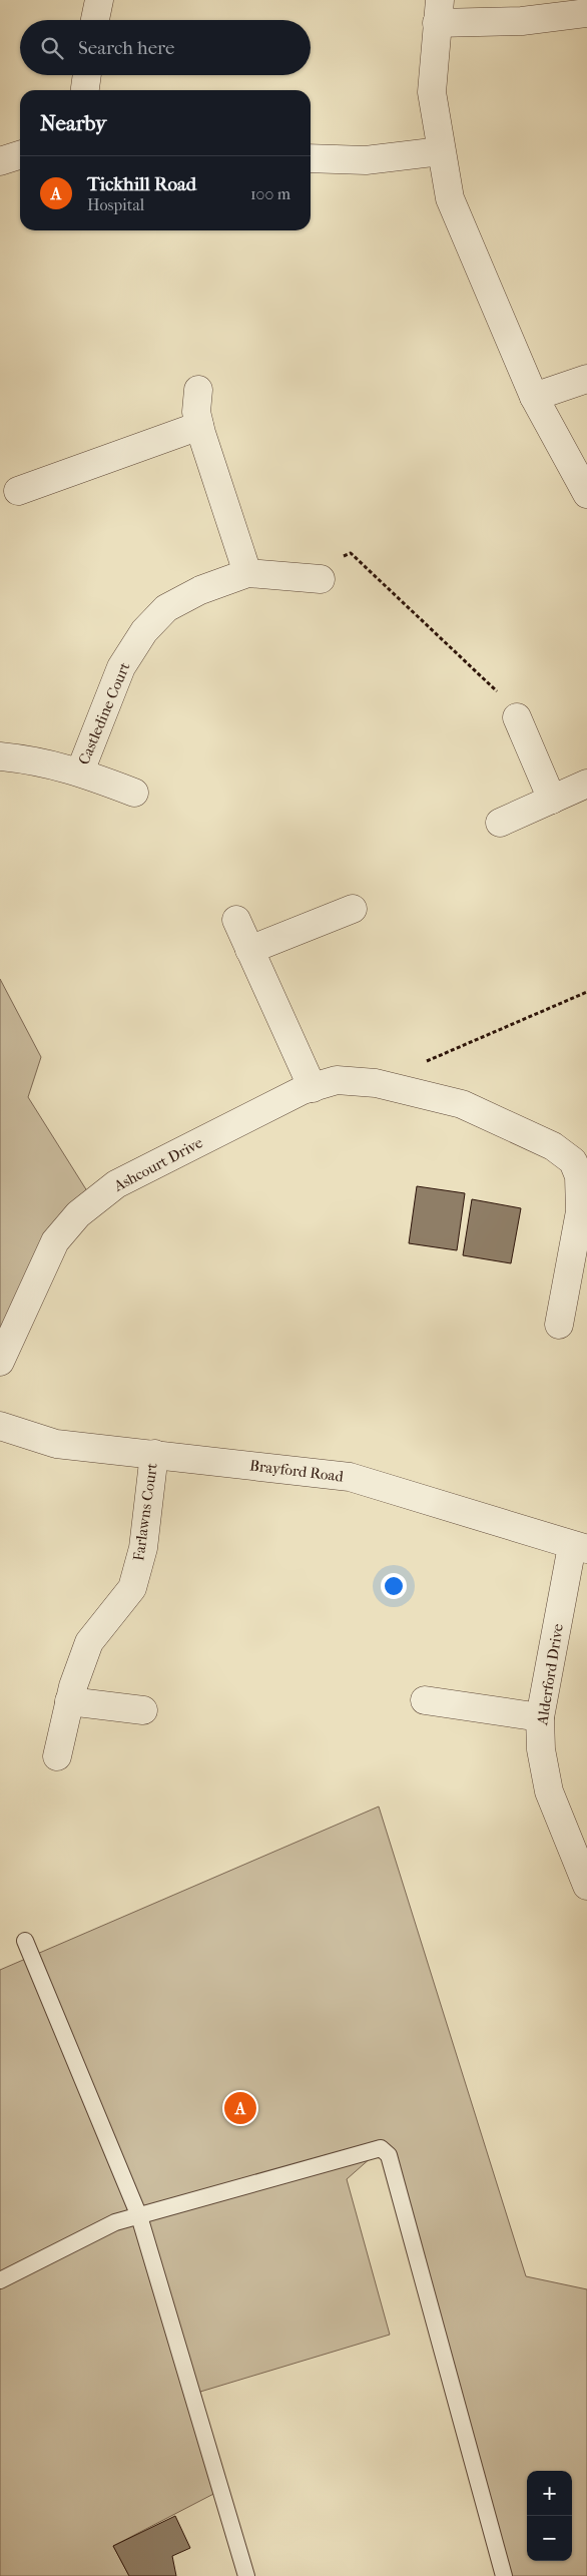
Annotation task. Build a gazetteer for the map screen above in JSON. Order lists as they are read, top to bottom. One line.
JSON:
{"streets":{"street":["Castledine Court","Ashcourt Drive","Brayford Road","Farlawns Court","Alderford Drive"]},"crossings":[["Brayford Road","Farlawns Court"],["Brayford Road","Alderford Drive"]],"page":{"search":"Search here","heading":"Nearby","list":[{"mark":"A","name":"Tickhill Road","note":"Hospital","value":"100 m"}],"pins":"A","map_buttons":["+","−"]}}
